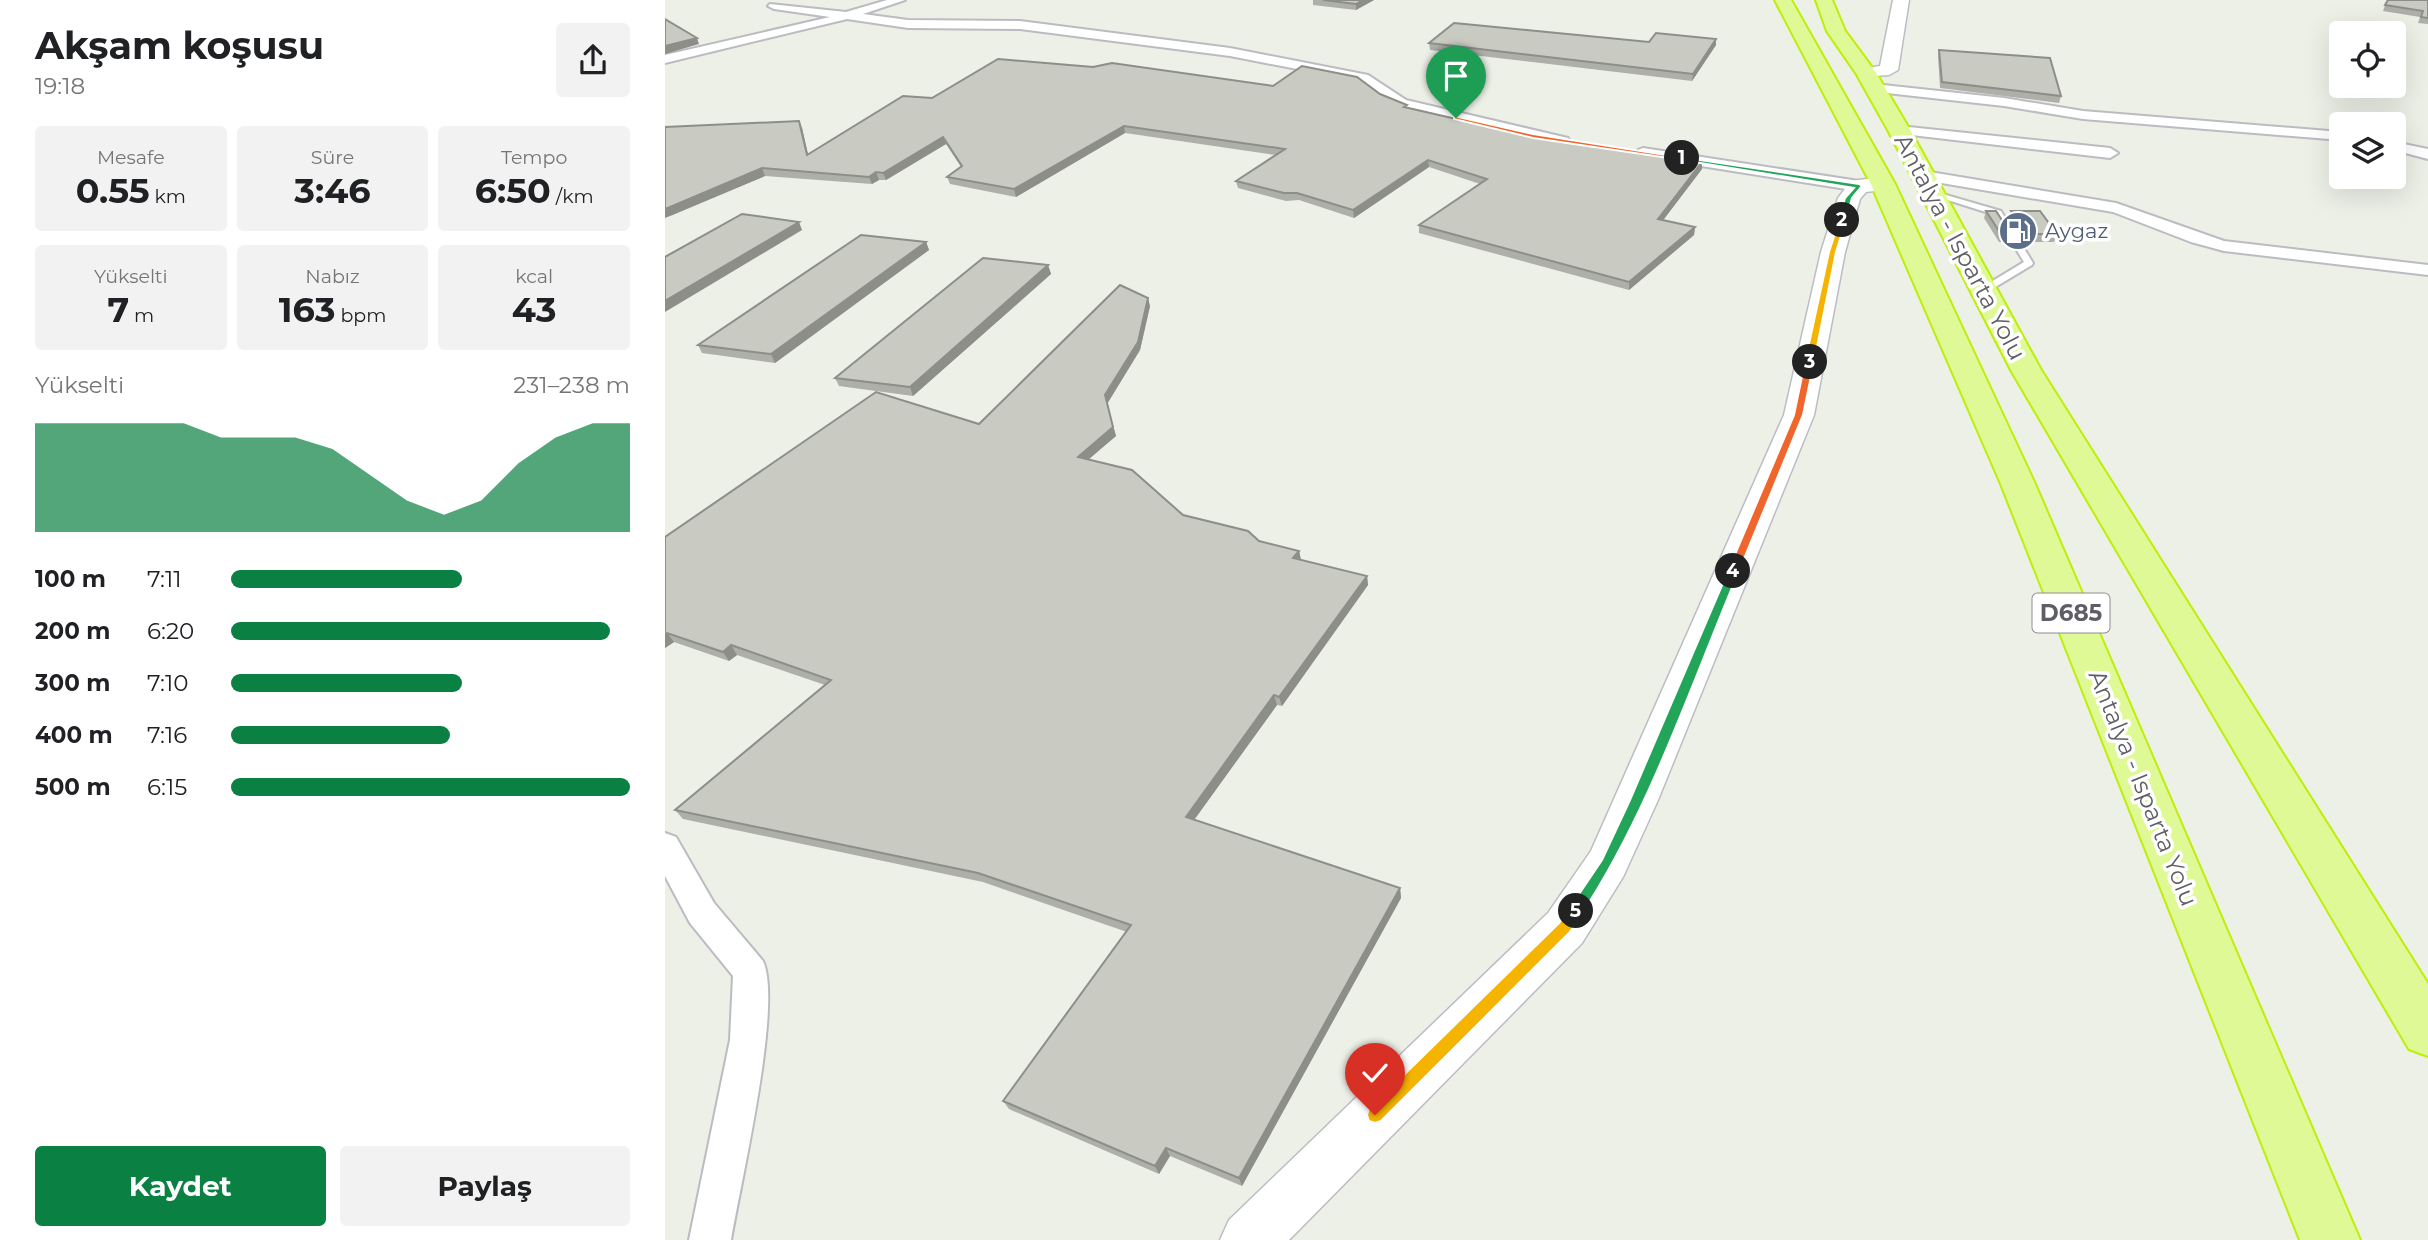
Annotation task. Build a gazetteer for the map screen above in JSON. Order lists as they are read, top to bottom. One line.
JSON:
{"streets":{"highway":["Antalya - Isparta Yolu","D685"]},"places":{"fuel station":["Aygaz"]},"page":{"heading":["Akşam koşusu","19:18"],"stats":[["Mesafe","0.55 km"],["Süre","3:46"],["Tempo","6:50 /km"],["Yükselti","7 m"],["Nabız","163 bpm"],["kcal","43"]],"pins":["1","2","3","4","5"],"chart":["Yükselti","231–238 m"],"list":[{"name":"100 m","note":"7:11"},{"name":"200 m","note":"6:20"},{"name":"300 m","note":"7:10"},{"name":"400 m","note":"7:16"},{"name":"500 m","note":"6:15"}],"buttons":["Kaydet","Paylaş"]}}
